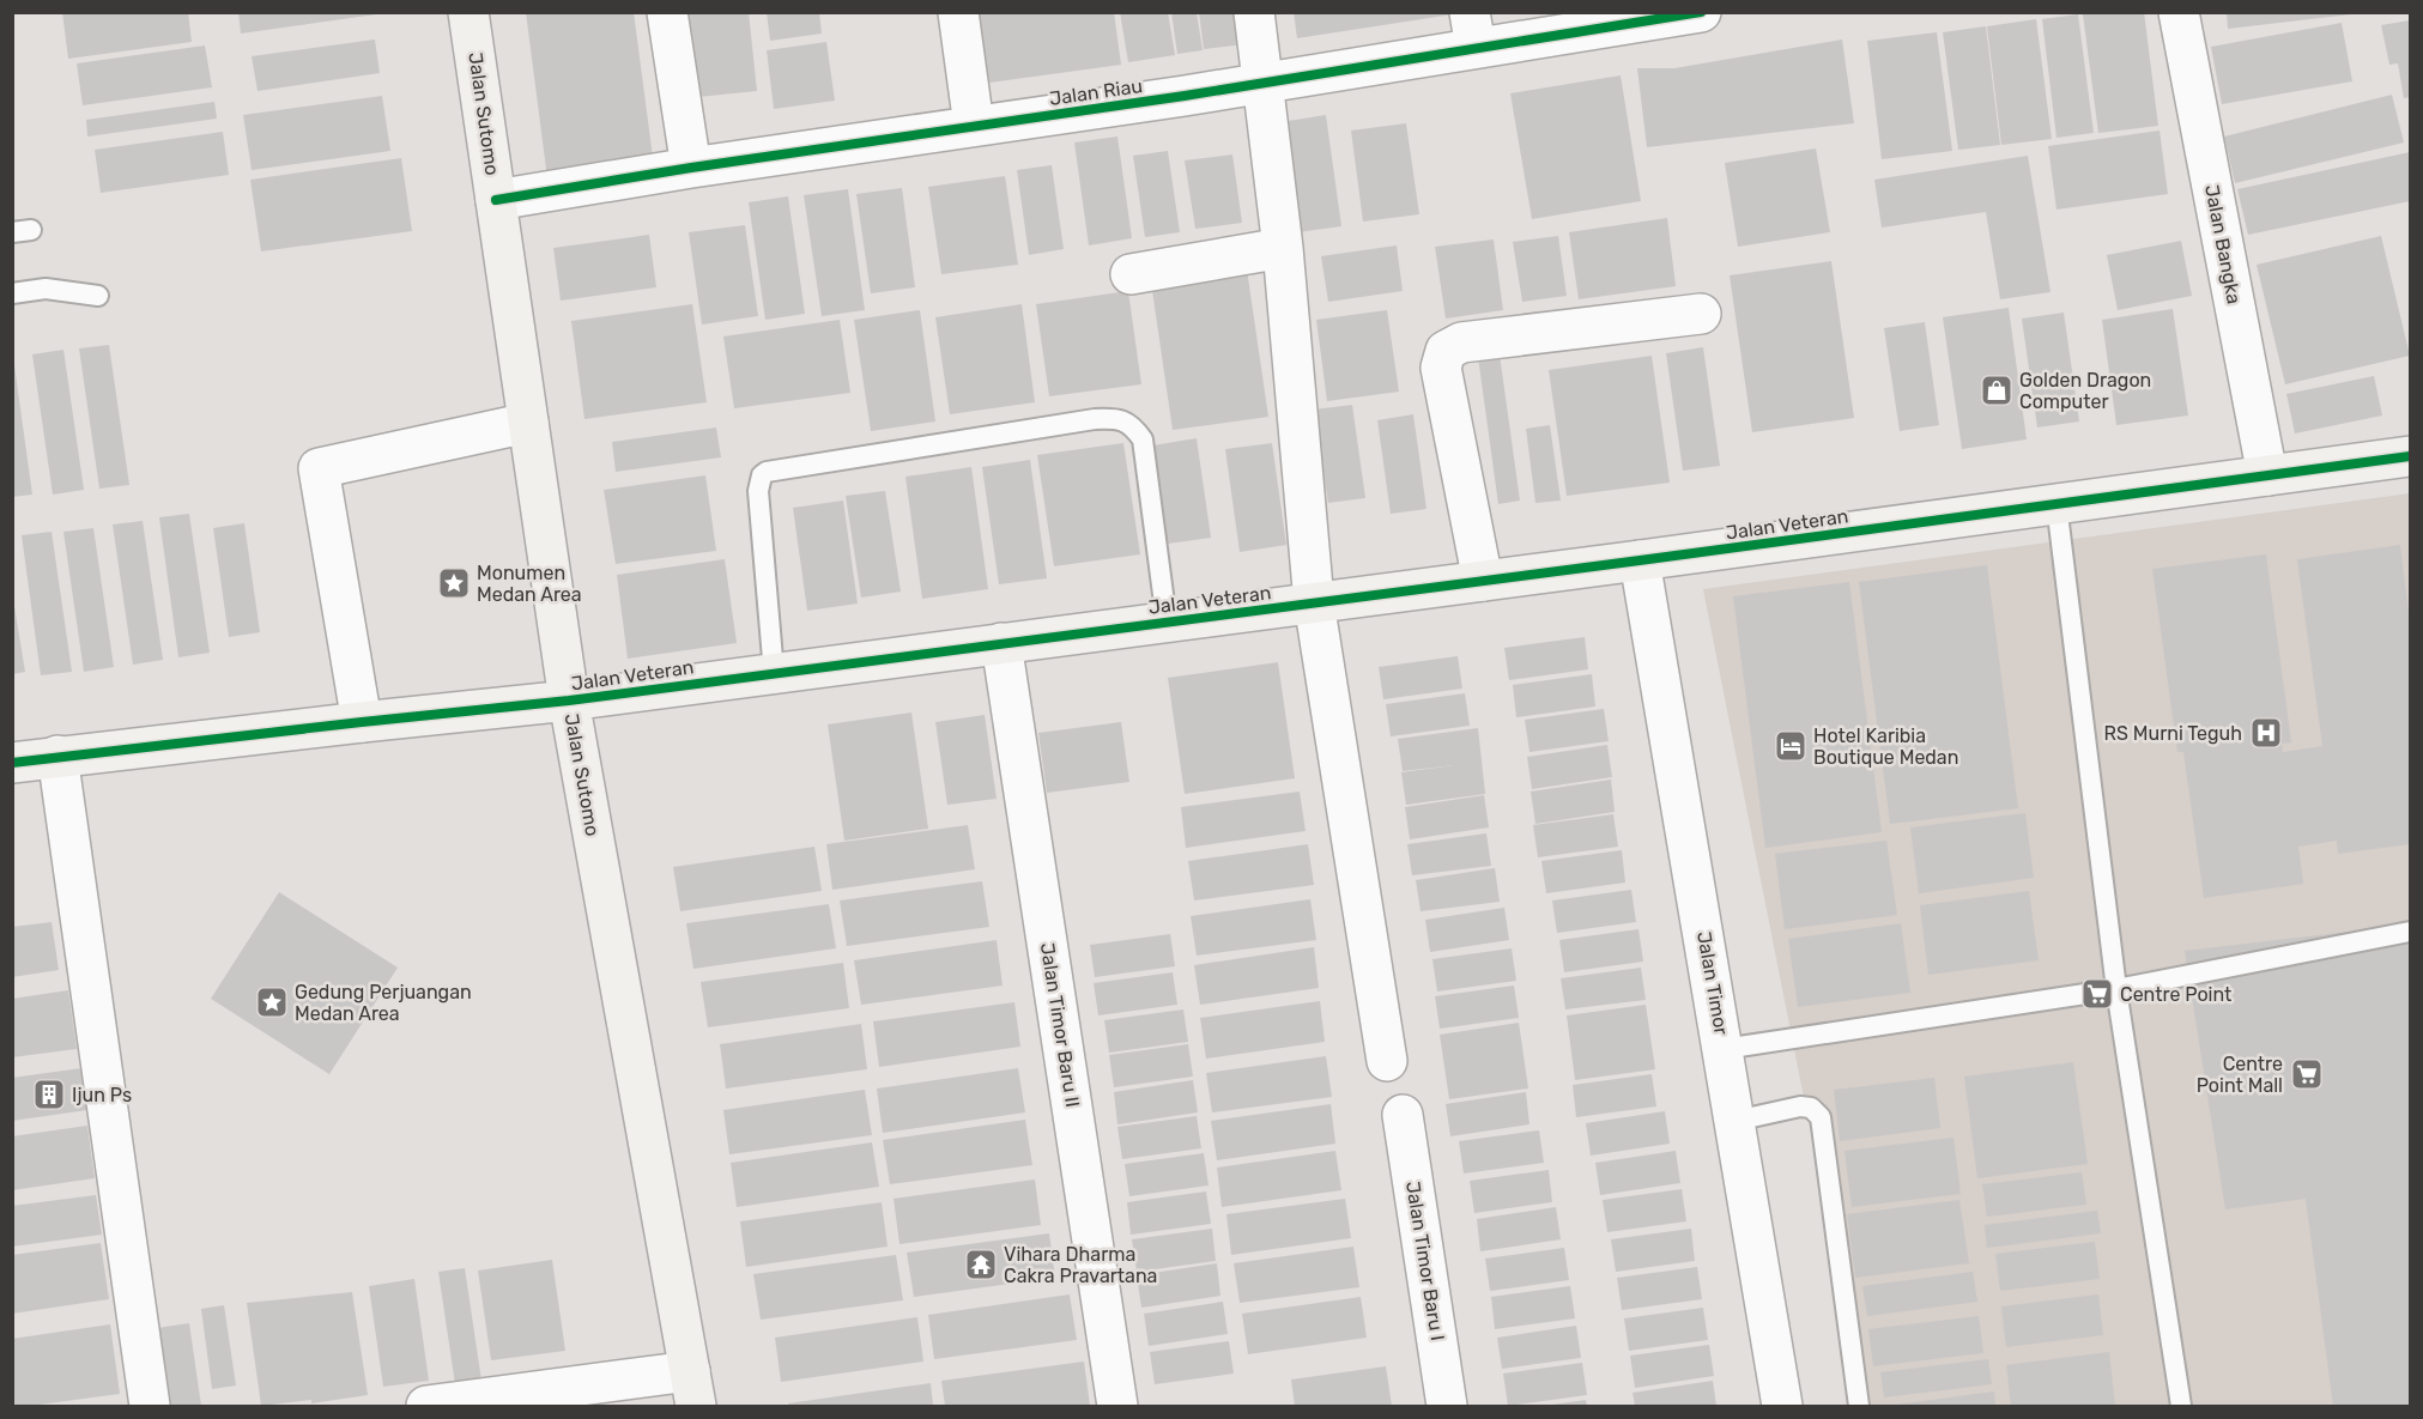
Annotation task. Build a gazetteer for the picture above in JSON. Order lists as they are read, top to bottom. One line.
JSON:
{"streets":{"street":["Jalan Riau","Jalan Sutomo","Jalan Bangka","Jalan Veteran","Jalan Timor","Jalan Timor Baru II","Jalan Timor Baru I"]},"crossings":[["Jalan Riau","Jalan Sutomo"],["Jalan Sutomo","Jalan Veteran"],["Jalan Bangka","Jalan Veteran"],["Jalan Veteran","Jalan Timor"],["Jalan Veteran","Jalan Timor Baru II"]],"places":{"shop":["Golden Dragon Computer"],"place":["Monumen Medan Area","Gedung Perjuangan Medan Area"],"hospital":["RS Murni Teguh"],"hotel":["Hotel Karibia Boutique Medan"],"supermarket":["Centre Point","Centre Point Mall"],"building":["Ijun Ps"],"temple":["Vihara Dharma Cakra Pravartana"]}}
